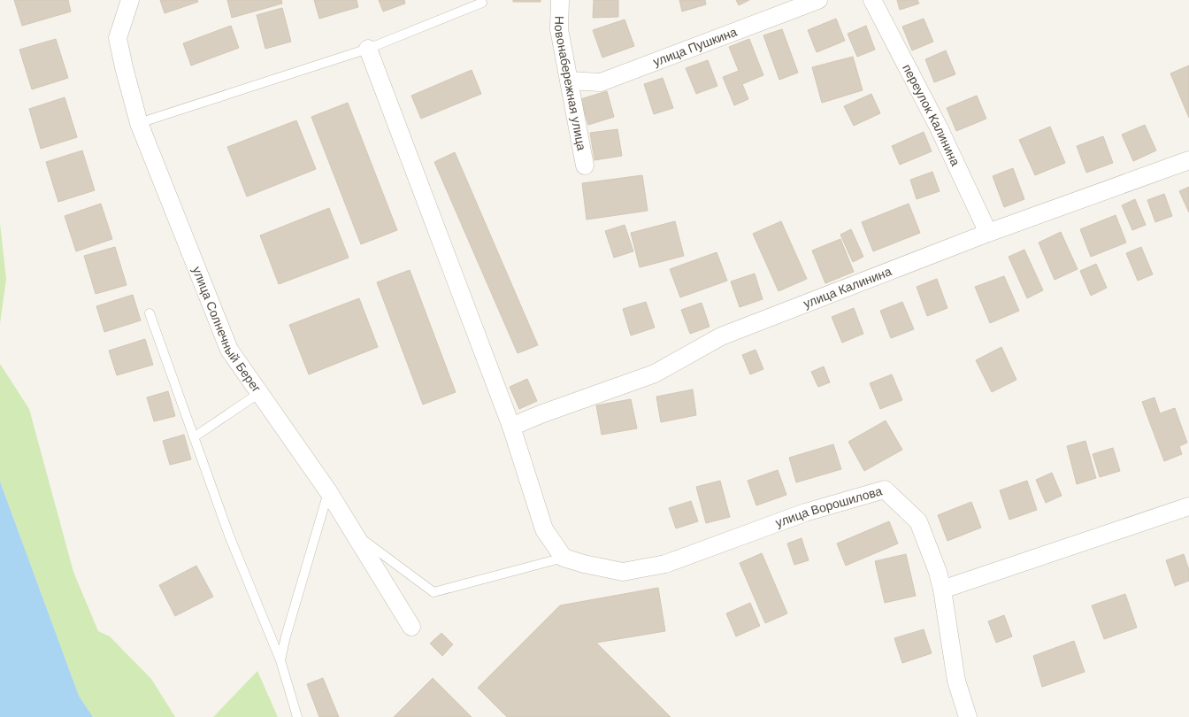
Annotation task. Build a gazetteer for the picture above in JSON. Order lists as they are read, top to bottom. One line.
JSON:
{"streets":{"street":["улица Пушкина","Новонабережная улица","переулок Калинина","улица Калинина","улица Солнечный Берег","улица Ворошилова"]},"crossings":[["улица Пушкина","Новонабережная улица"],["переулок Калинина","улица Калинина"]]}
